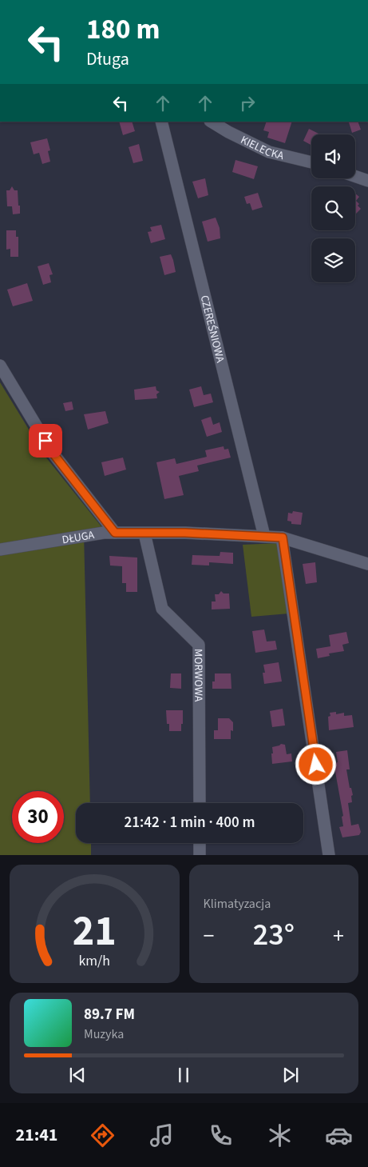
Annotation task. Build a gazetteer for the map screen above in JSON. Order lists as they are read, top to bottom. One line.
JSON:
{"streets":{"street":["KIELECKA","CZEREŚNIOWA","DŁUGA","MORWOWA"]},"crossings":[["CZEREŚNIOWA","DŁUGA"],["DŁUGA","MORWOWA"]],"page":{"turn":["180 m","Długa"],"limit":"30","trip":"21:42 · 1 min · 400 m","tile":"Klimatyzacja","heat":["−","23°","+"],"song":["89.7 FM","Muzyka"],"tabs":"21:41","gauge":["21","km/h"]}}
